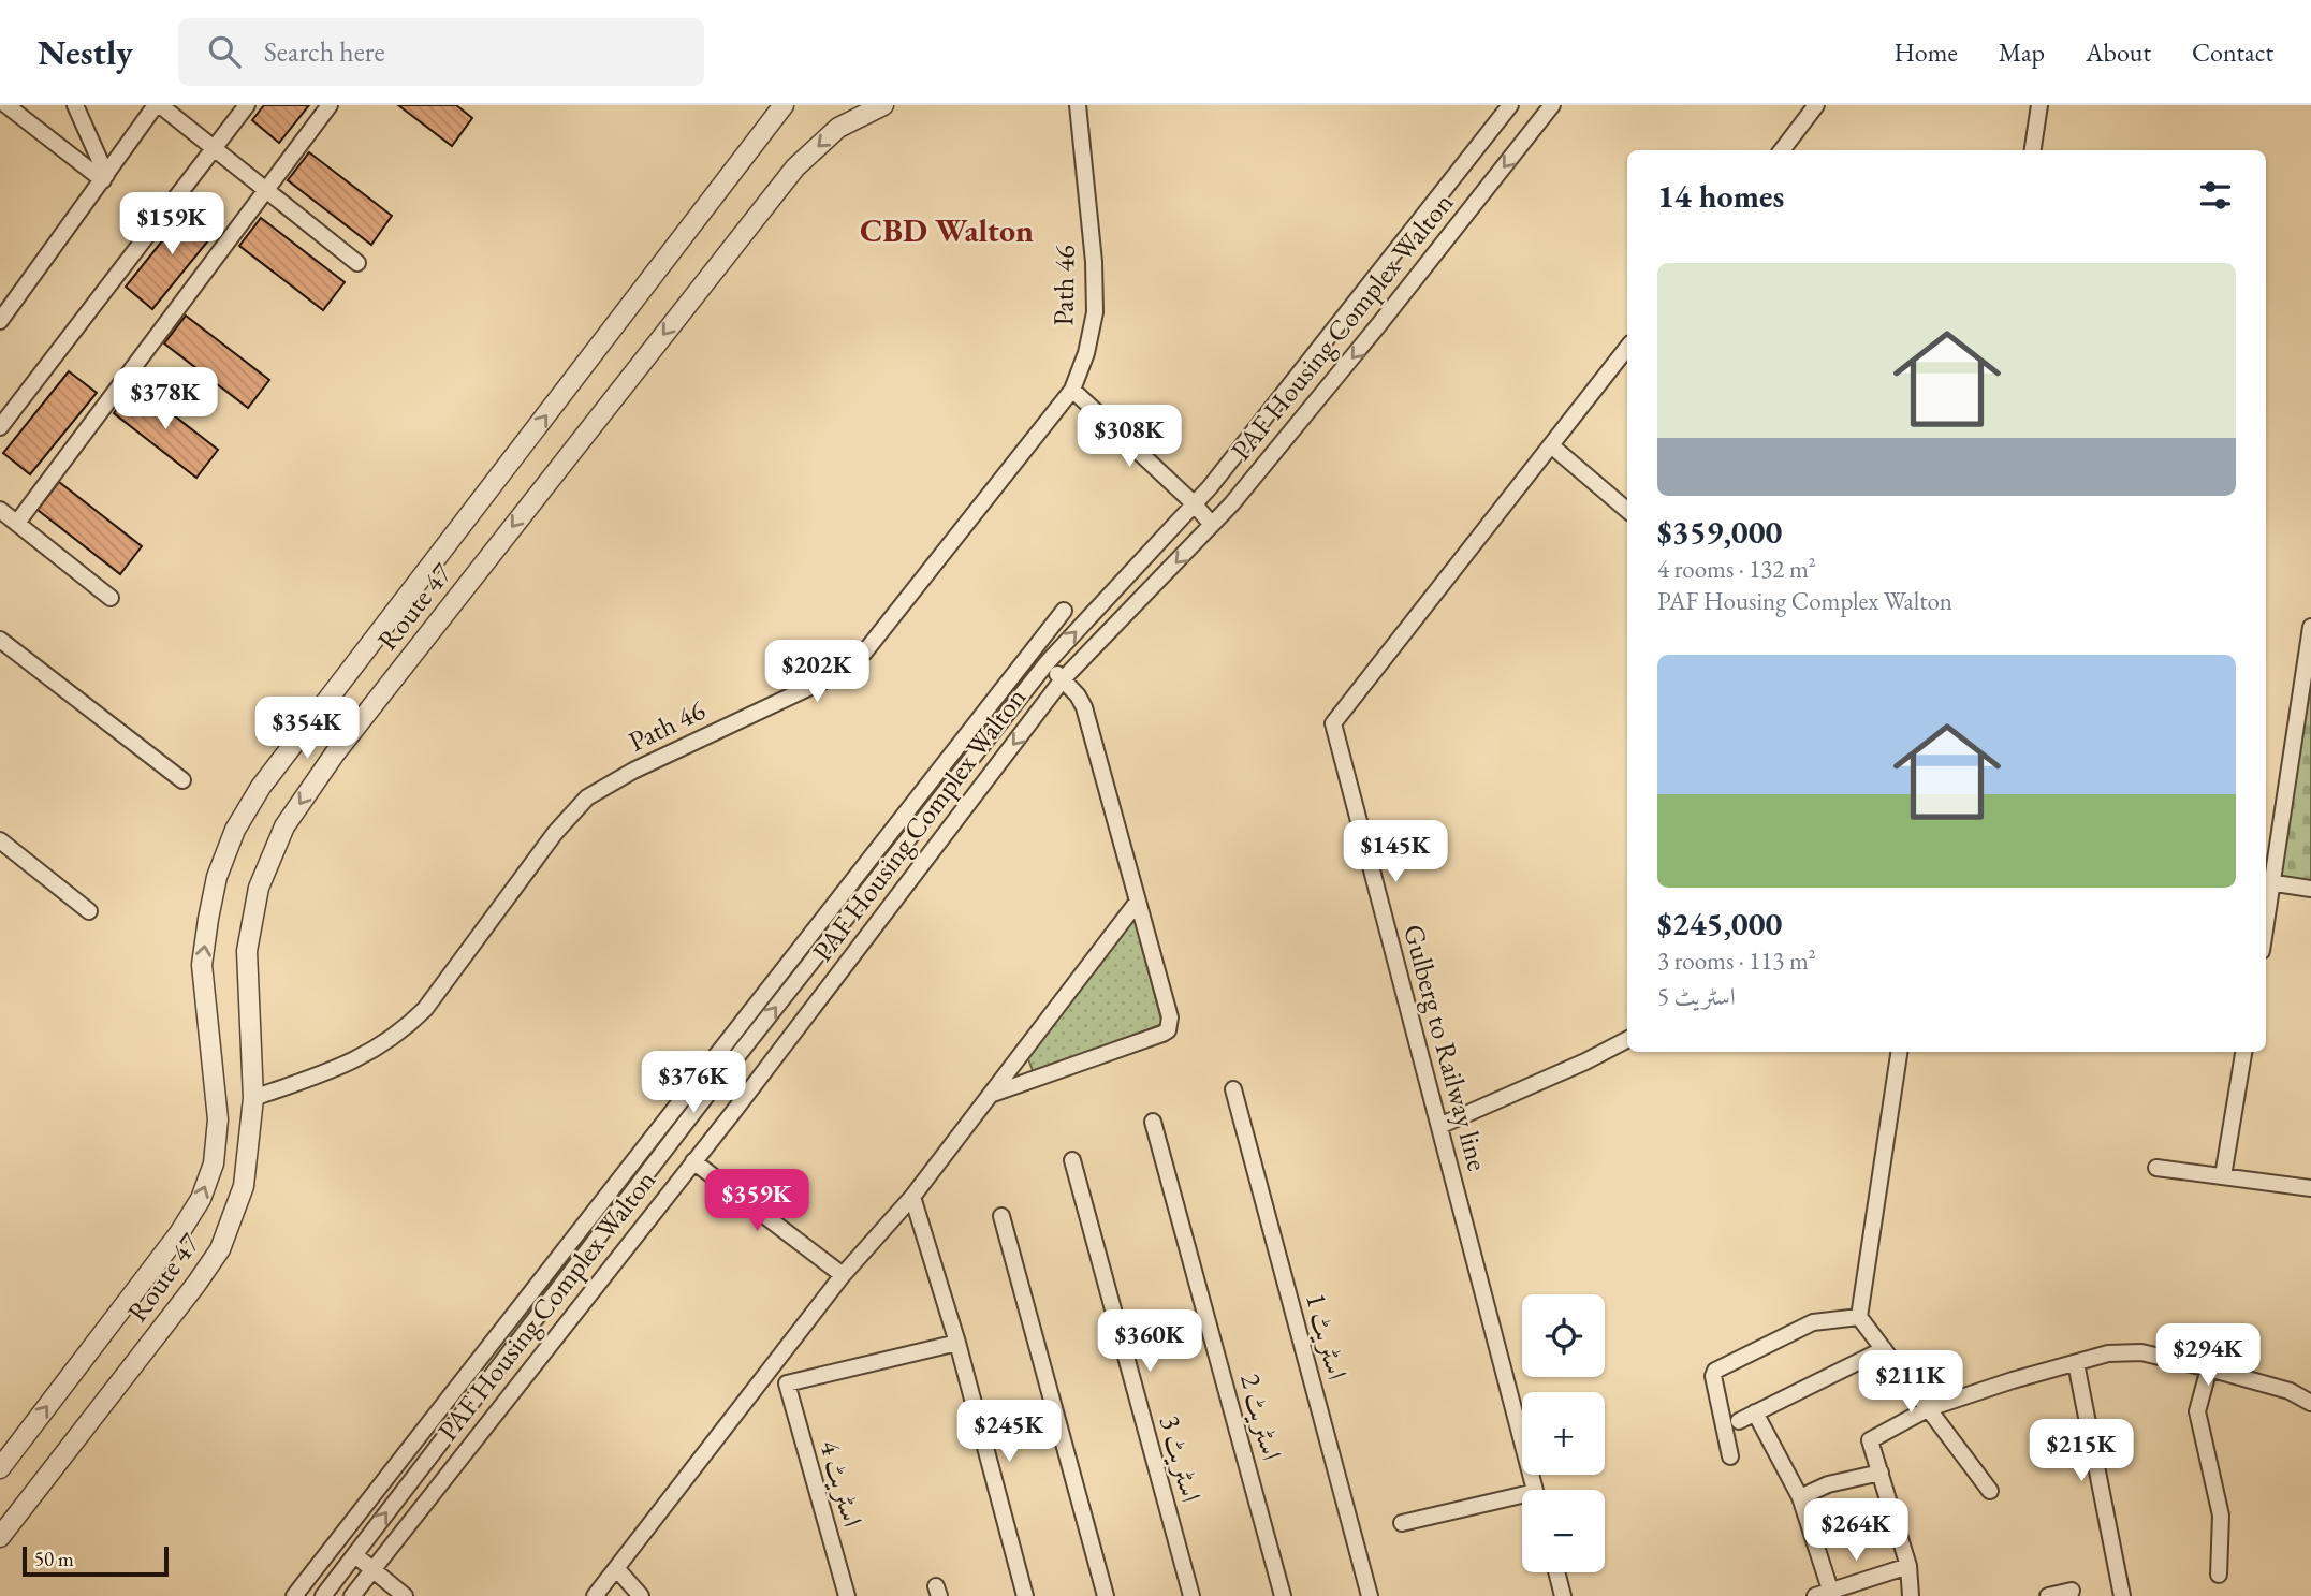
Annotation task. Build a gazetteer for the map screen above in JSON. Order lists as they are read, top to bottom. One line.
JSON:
{"streets":{"street":["Path 46","PAF Housing Complex Walton","Route 47","Gulberg to Railway line","اسٹریٹ 1","اسٹریٹ 2","اسٹریٹ 3","اسٹریٹ 4"]},"crossings":[["Path 46","Route 47"]],"districts":["CBD Walton"],"scale_bar":"50 m","page":{"header":"Nestly","search":"Search here","nav":["Home","Map","About","Contact"],"heading":"14 homes","price":["$159K","$378K","$308K","$202K","$354K","$145K","$376K","$359K","$360K","$294K","$211K","$245K","$215K","$264K"],"list":[{"name":"$359,000","note":"4 rooms · 132 m² · PAF Housing Complex Walton"},{"name":"$245,000","note":"3 rooms · 113 m² · اسٹریٹ 5"}],"map_buttons":["+","−"],"scale":"50 m"}}
